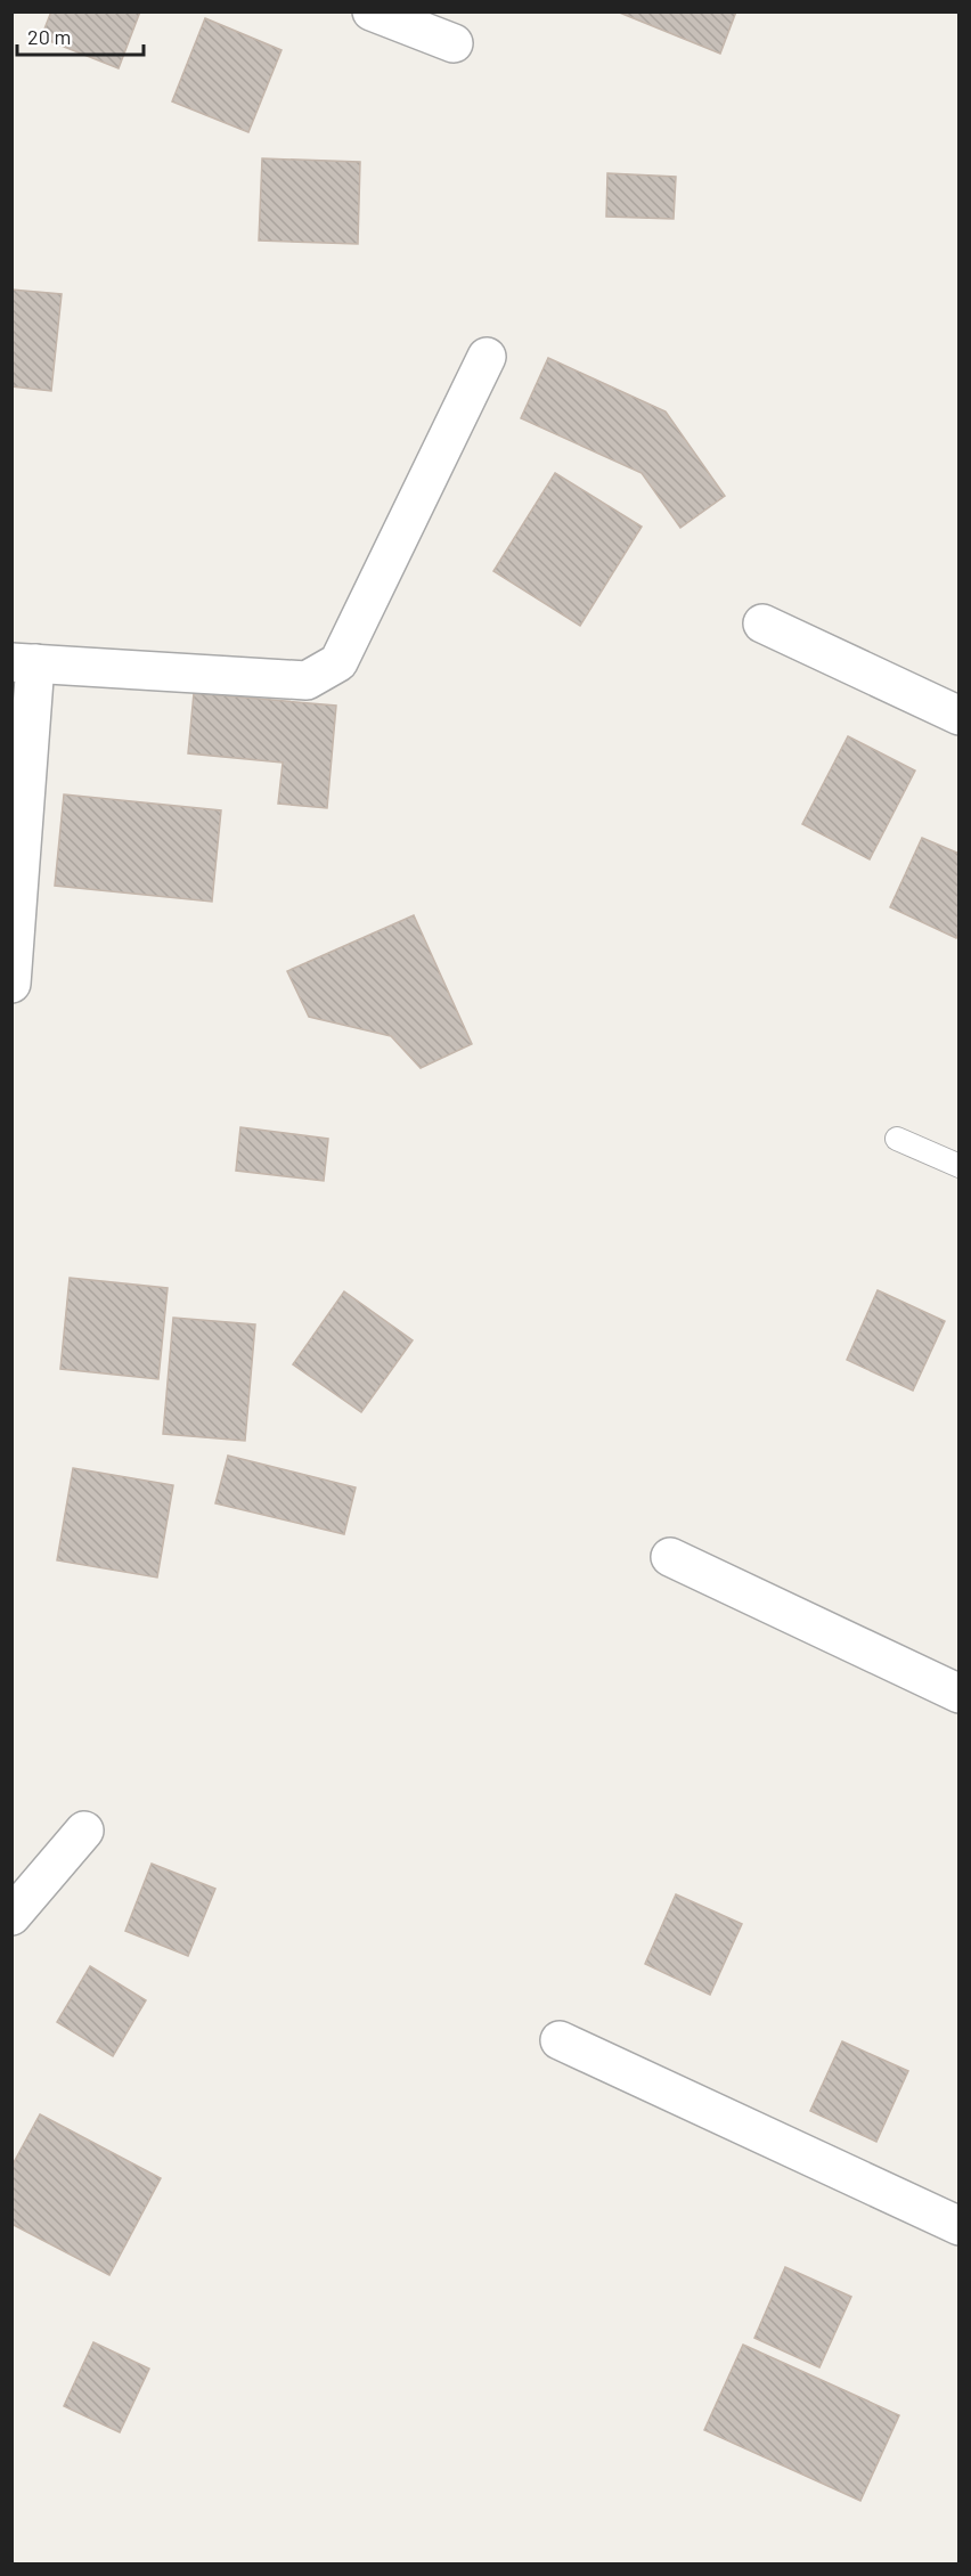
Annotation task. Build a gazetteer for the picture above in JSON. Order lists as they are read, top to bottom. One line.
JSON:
{"scale_bar":"20 m"}
